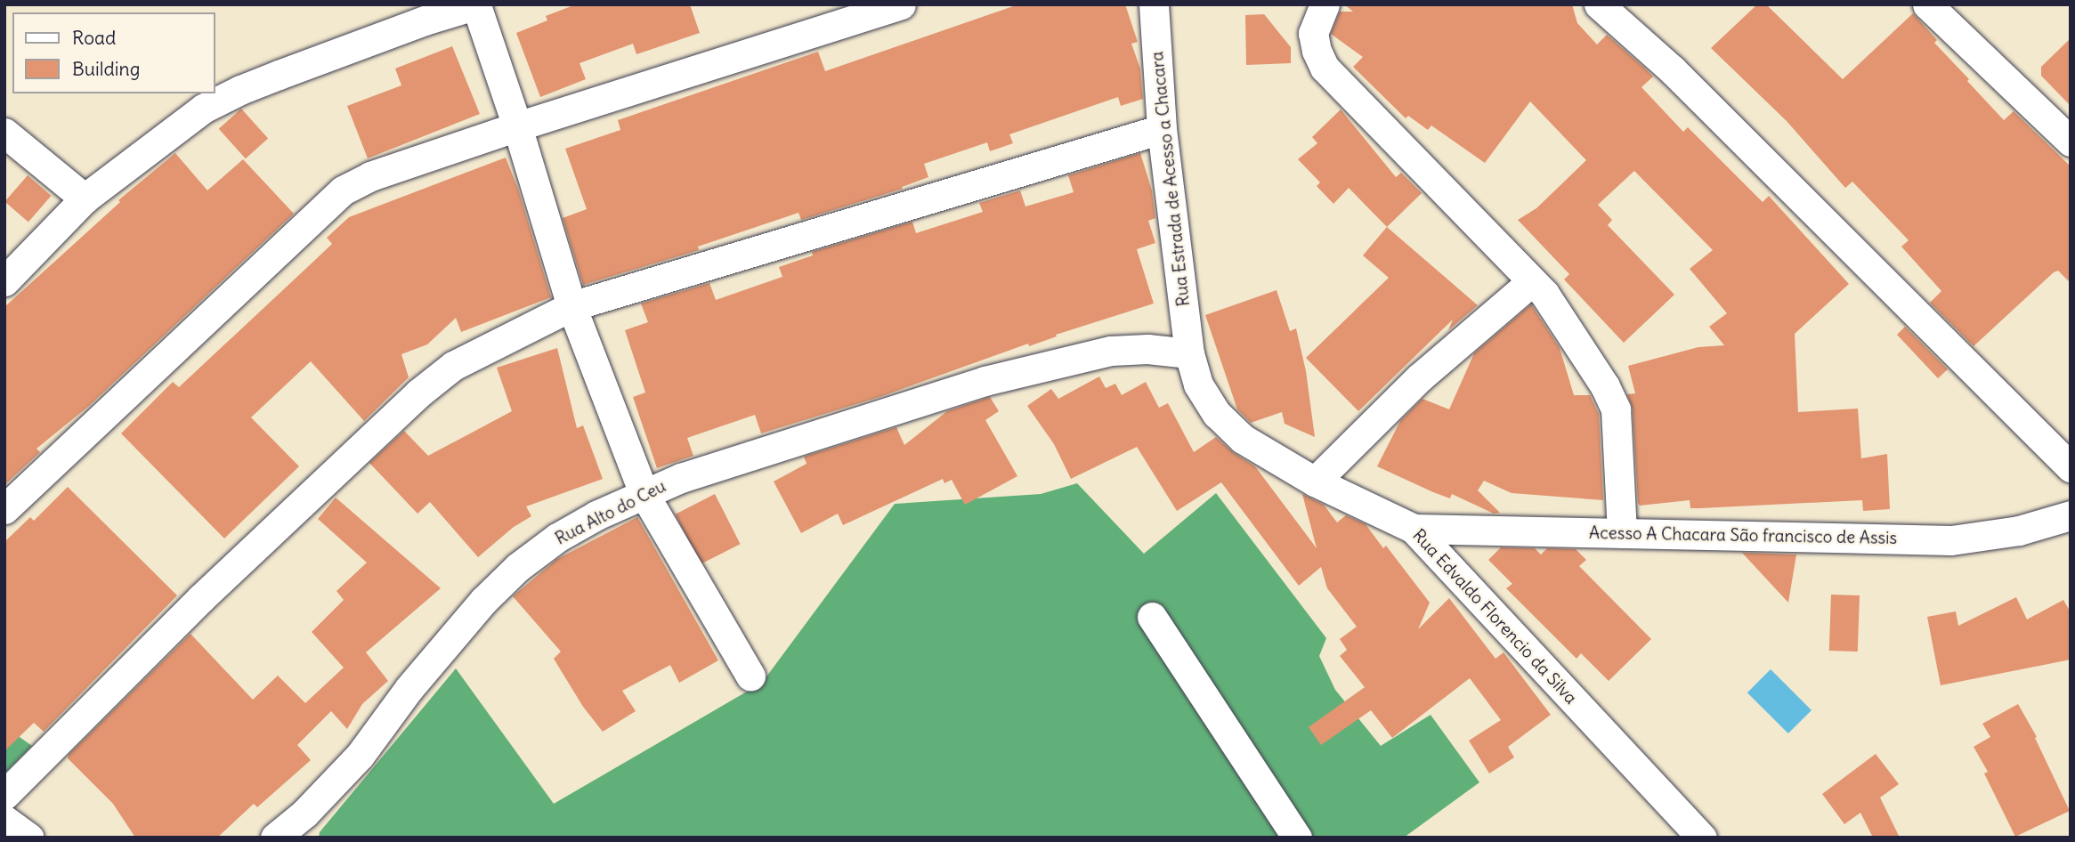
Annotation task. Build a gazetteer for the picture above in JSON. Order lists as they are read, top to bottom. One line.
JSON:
{"streets":{"street":["Rua Estrada de Acesso a Chacara","Rua Alto do Ceu","Acesso A Chacara São francisco de Assis","Rua Edvaldo Florencio da Silva"]},"crossings":[["Rua Estrada de Acesso a Chacara","Rua Alto do Ceu"],["Rua Estrada de Acesso a Chacara","Rua Edvaldo Florencio da Silva"],["Rua Alto do Ceu","Rua Edvaldo Florencio da Silva"],["Acesso A Chacara São francisco de Assis","Rua Edvaldo Florencio da Silva"]],"legend":["Road","Building"]}
